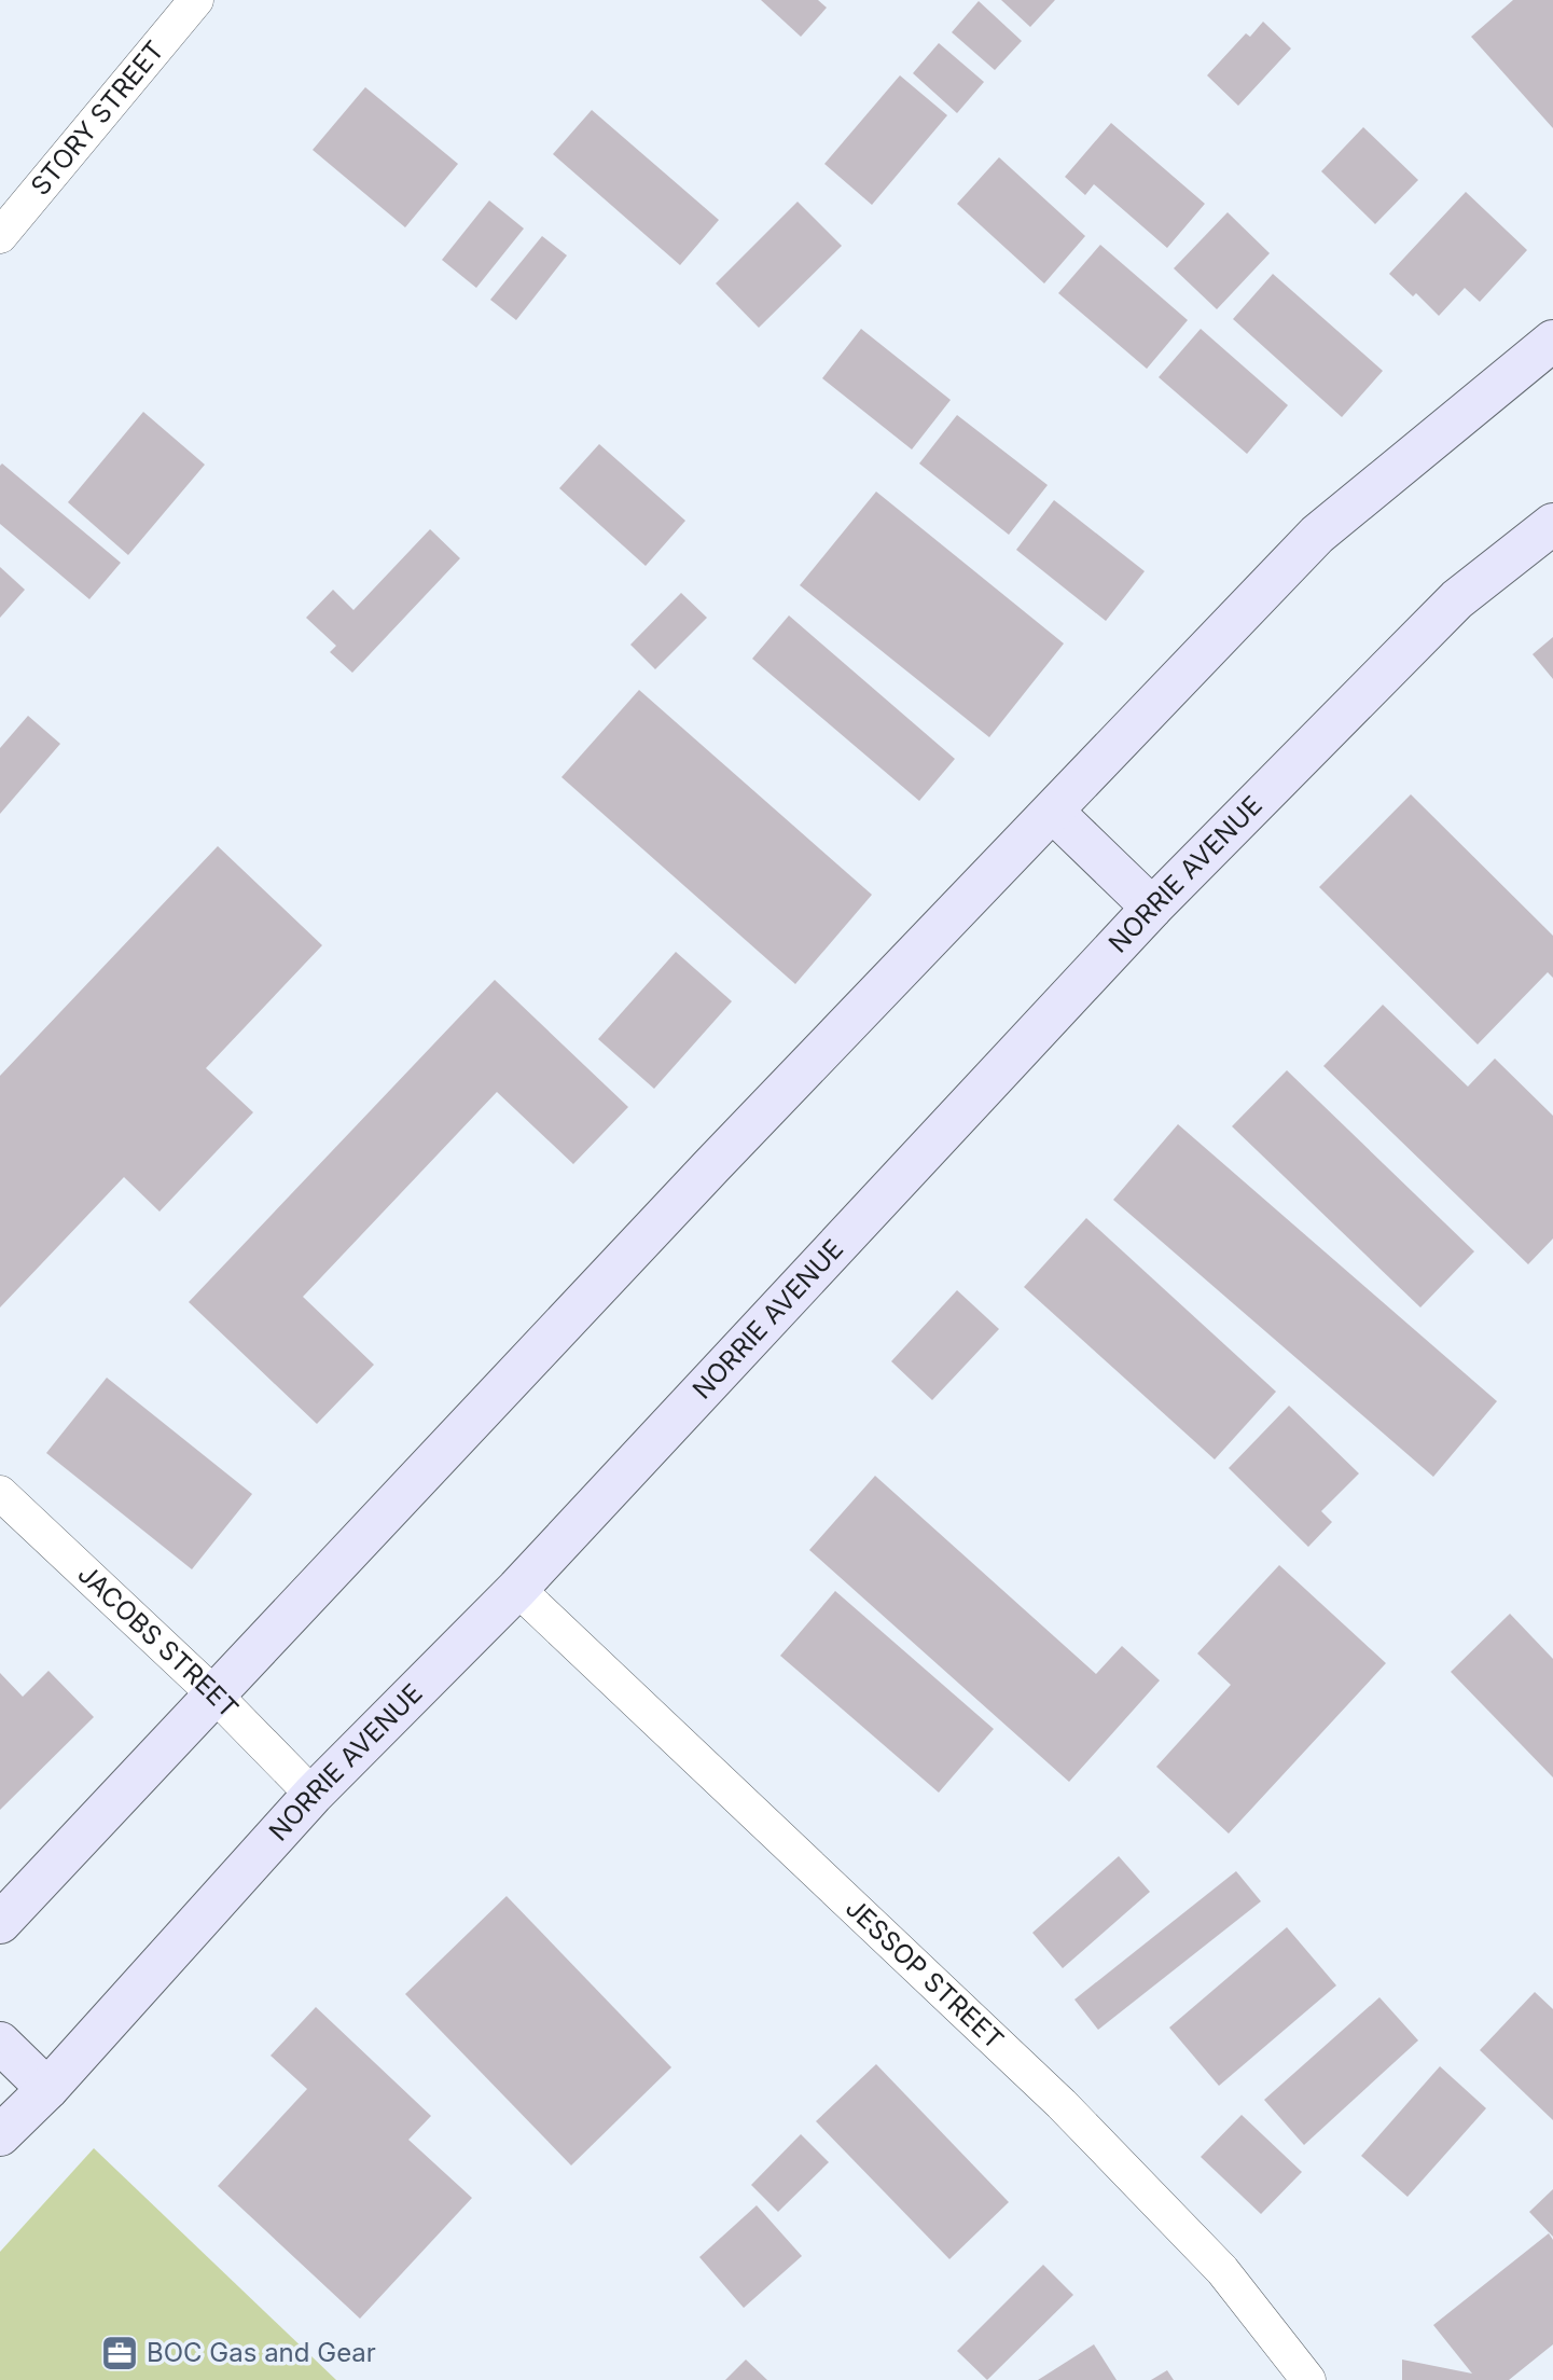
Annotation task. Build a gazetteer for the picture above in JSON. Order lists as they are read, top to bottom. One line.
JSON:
{"streets":{"main road":["NORRIE AVENUE"],"street":["STORY STREET","JACOBS STREET","JESSOP STREET"]},"crossings":[["NORRIE AVENUE","JACOBS STREET"],["NORRIE AVENUE","JESSOP STREET"]],"places":{"office":["BOC Gas and Gear"]}}
